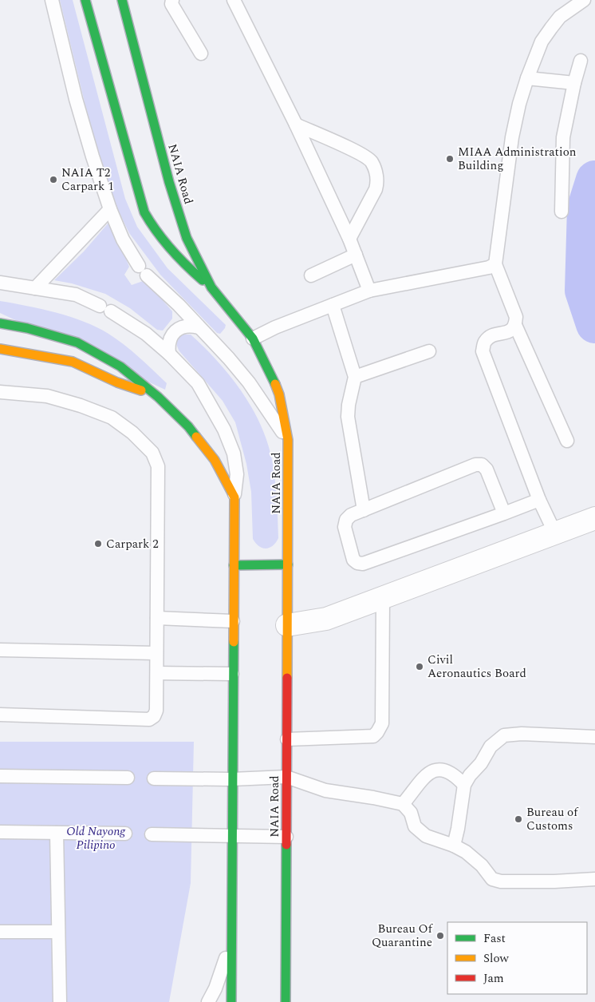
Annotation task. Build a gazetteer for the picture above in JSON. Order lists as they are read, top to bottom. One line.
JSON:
{"streets":{"main road":["NAIA Road"]},"parks":["Old Nayong Pilipino"],"places":["MIAA Administration Building","NAIA T2 Carpark 1","Carpark 2","Civil Aeronautics Board","Bureau of Customs","Bureau Of Quarantine"],"legend":["Fast","Slow","Jam"]}
